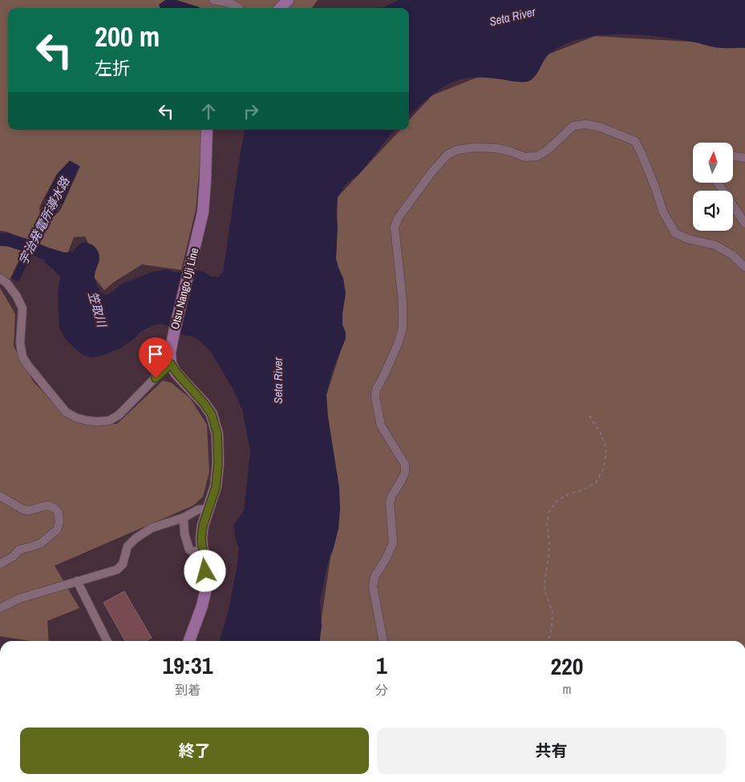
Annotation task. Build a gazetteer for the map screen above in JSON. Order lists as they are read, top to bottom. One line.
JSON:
{"streets":{"main road":["Otsu Nango Uji Line"]},"water":["Seta River","宇治発電所導水路","笠取川"],"north":"top","page":{"turn":["200 m","左折"],"eta":["19:31","到着","1","分","220","m"],"buttons":["終了","共有"]}}
